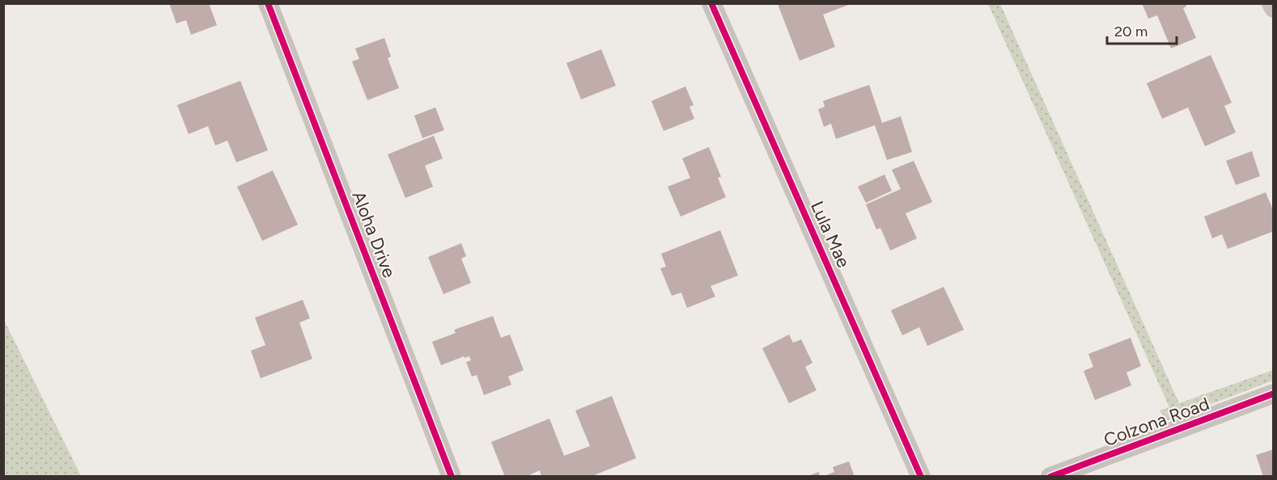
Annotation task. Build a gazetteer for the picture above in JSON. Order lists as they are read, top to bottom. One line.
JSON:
{"streets":{"street":["Aloha Drive","Lula Mae","Colzona Road"]},"scale_bar":"20 m"}
